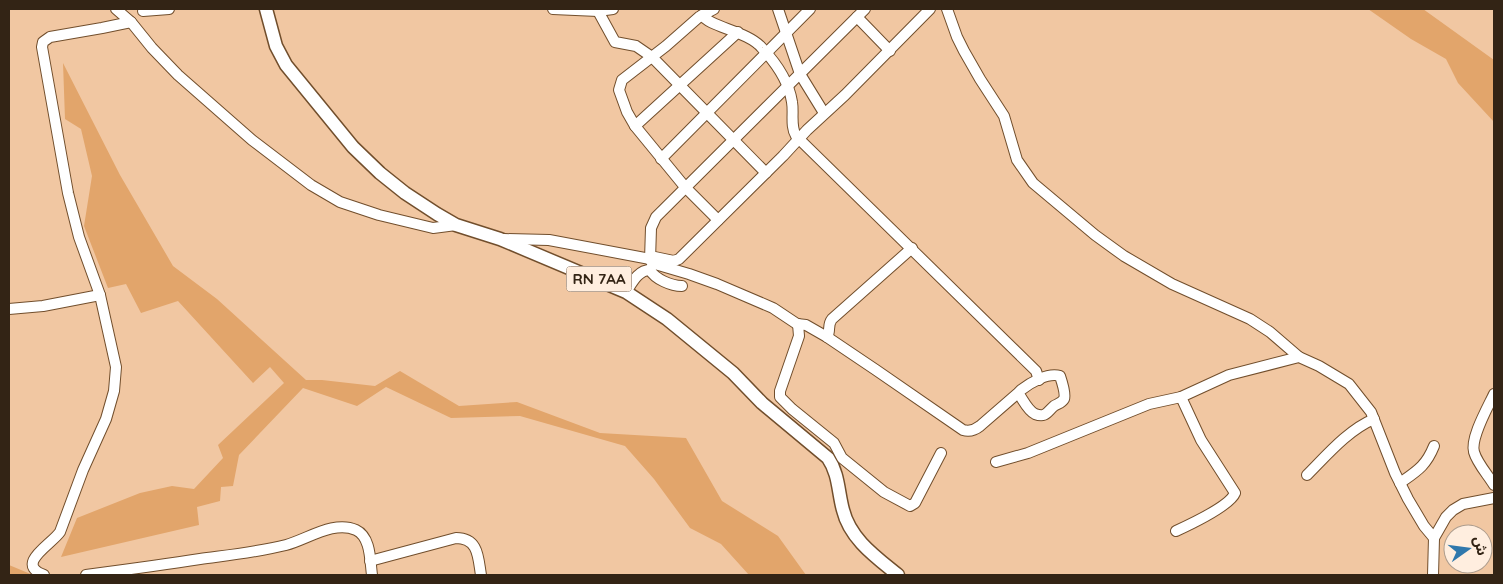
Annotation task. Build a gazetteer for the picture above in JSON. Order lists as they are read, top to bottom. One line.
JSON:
{"streets":{"main road":["RN 7AA"]},"north":"right"}
